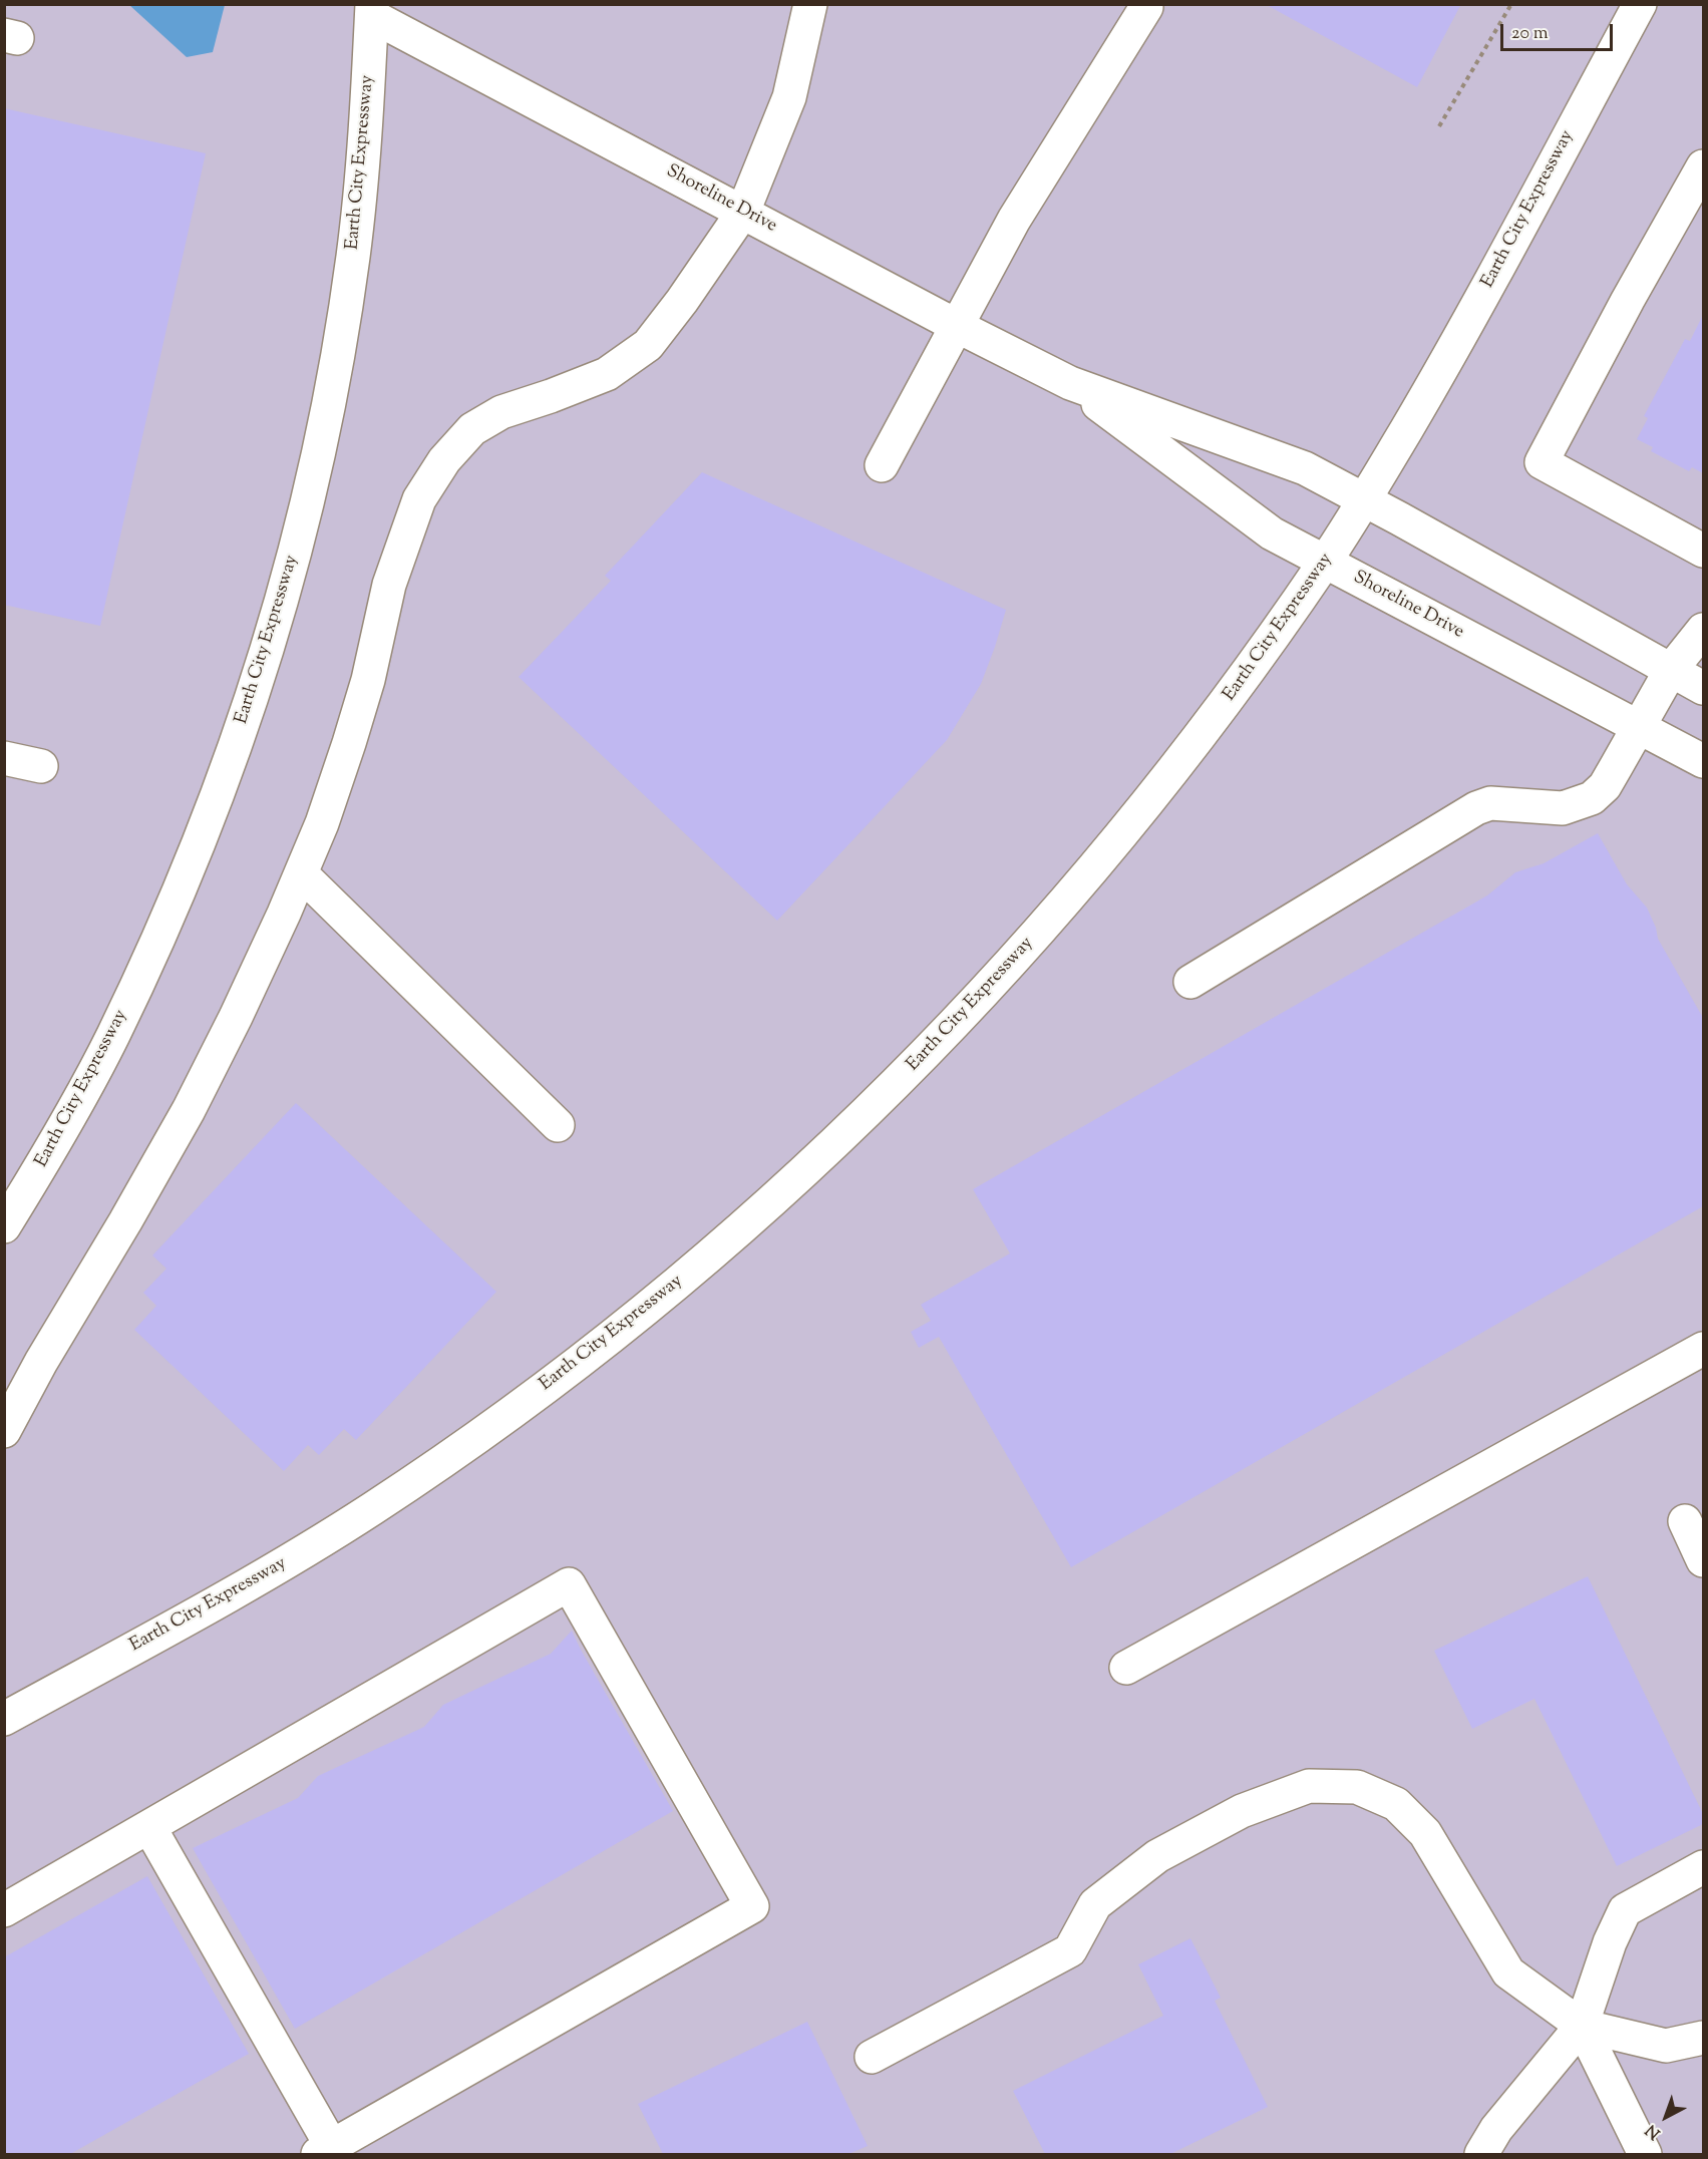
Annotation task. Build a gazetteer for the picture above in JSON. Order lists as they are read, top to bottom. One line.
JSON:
{"streets":{"main road":["Earth City Expressway","Shoreline Drive"]},"crossings":[["Earth City Expressway","Shoreline Drive"]],"scale_bar":"20 m","north":"bottom left"}
